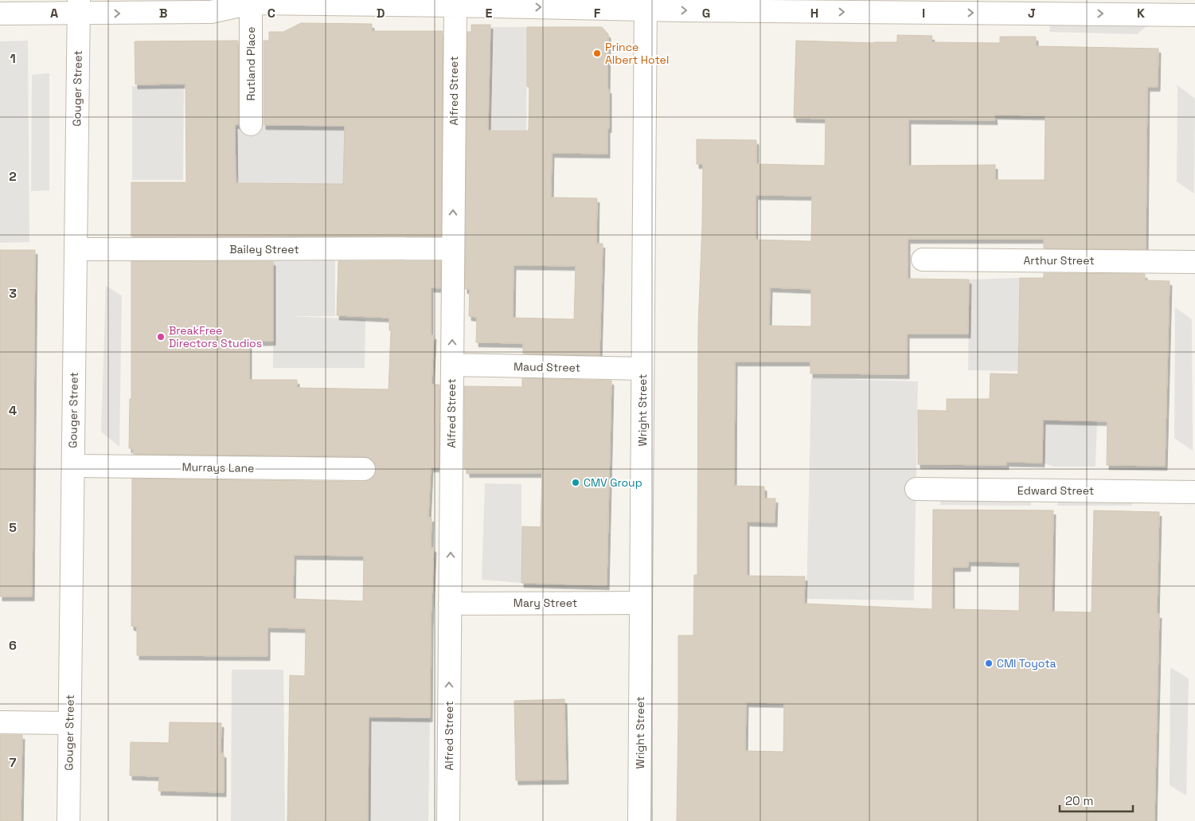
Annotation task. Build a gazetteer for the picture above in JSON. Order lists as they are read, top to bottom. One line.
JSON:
{"streets":{"street":["Rutland Place","Gouger Street","Alfred Street","Bailey Street","Arthur Street","Maud Street","Wright Street","Murrays Lane","Edward Street","Mary Street"]},"crossings":[["Gouger Street","Bailey Street"],["Gouger Street","Murrays Lane"],["Alfred Street","Bailey Street"],["Alfred Street","Maud Street"],["Alfred Street","Mary Street"],["Maud Street","Wright Street"],["Wright Street","Mary Street"]],"one_way":["Alfred Street"],"places":["Prince Albert Hotel","BreakFree Directors Studios","CMV Group","CMI Toyota"],"scale_bar":"20 m","grid":{"columns":["A","B","C","D","E","F","G","H","I","J","K"],"rows":["1","2","3","4","5","6","7"]}}
